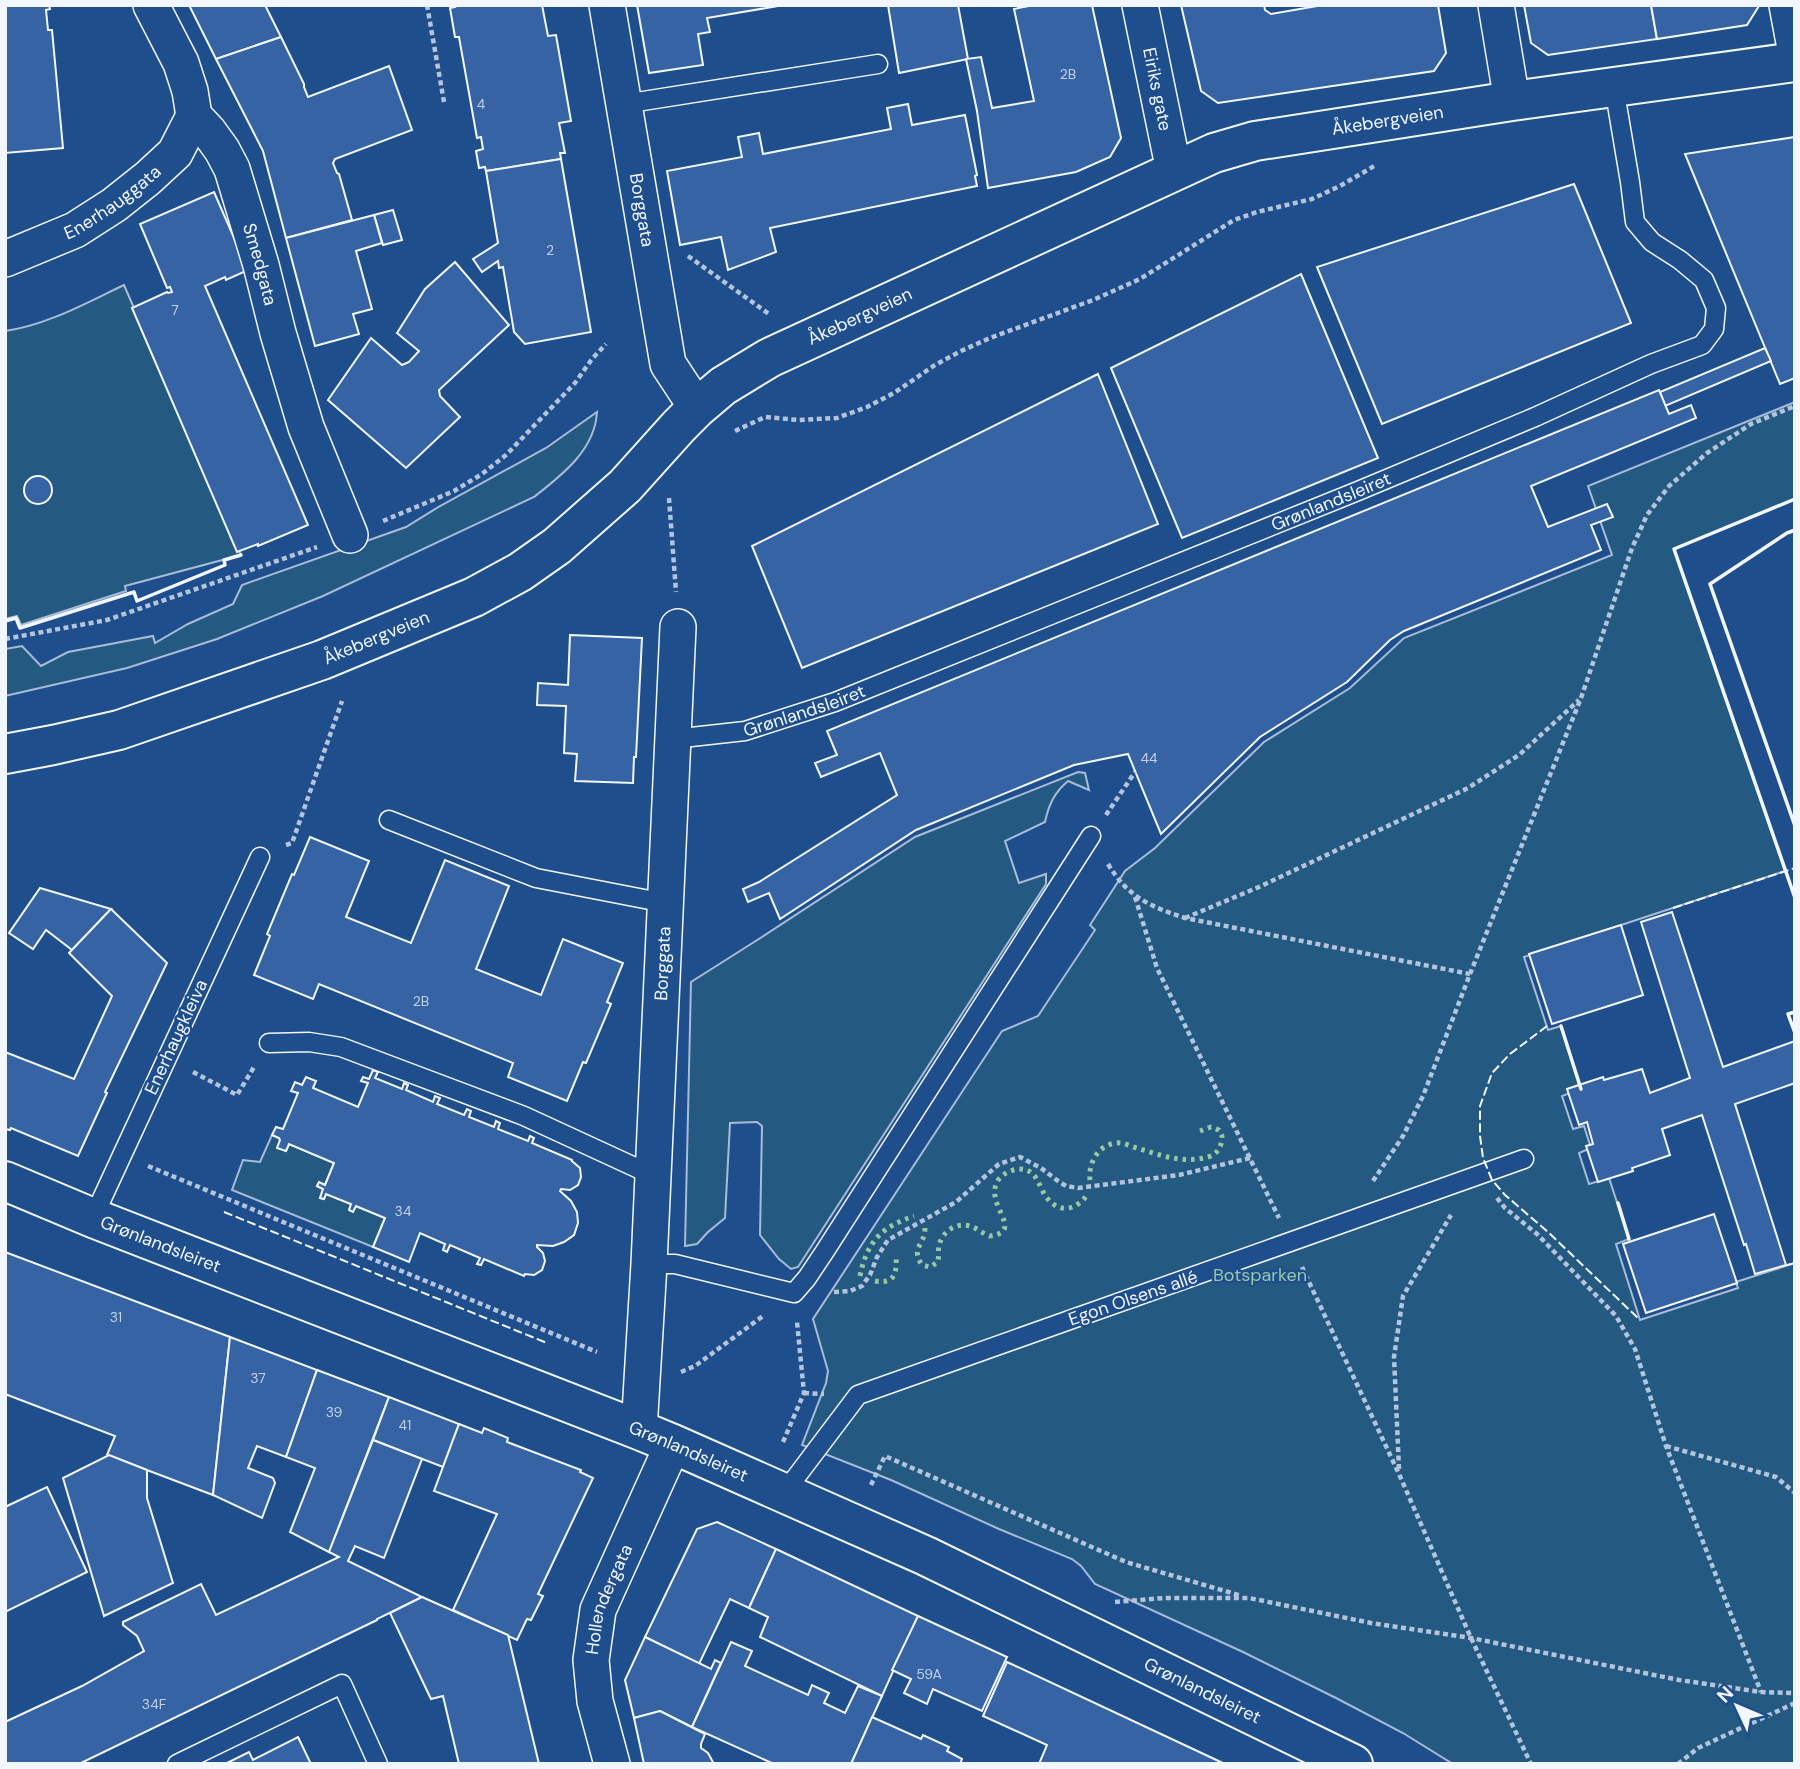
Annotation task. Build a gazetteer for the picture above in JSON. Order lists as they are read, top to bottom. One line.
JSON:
{"streets":{"street":["Eiriks gate","Åkebergveien","Enerhauggata","Borggata","Smedgata","Grønlandsleiret","Hollendergata"],"lane":["Enerhaugkleiva","Egon Olsens allé"]},"crossings":[["Eiriks gate","Åkebergveien"],["Åkebergveien","Borggata"],["Åkebergveien","Grønlandsleiret"],["Enerhauggata","Smedgata"],["Borggata","Grønlandsleiret"],["Grønlandsleiret","Enerhaugkleiva"],["Grønlandsleiret","Egon Olsens allé"],["Grønlandsleiret","Hollendergata"]],"parks":["Botsparken"],"house_numbers":["2B","4","2","7","44","2B","34","31","37","39","41","59A","34F"],"north":"top left"}
